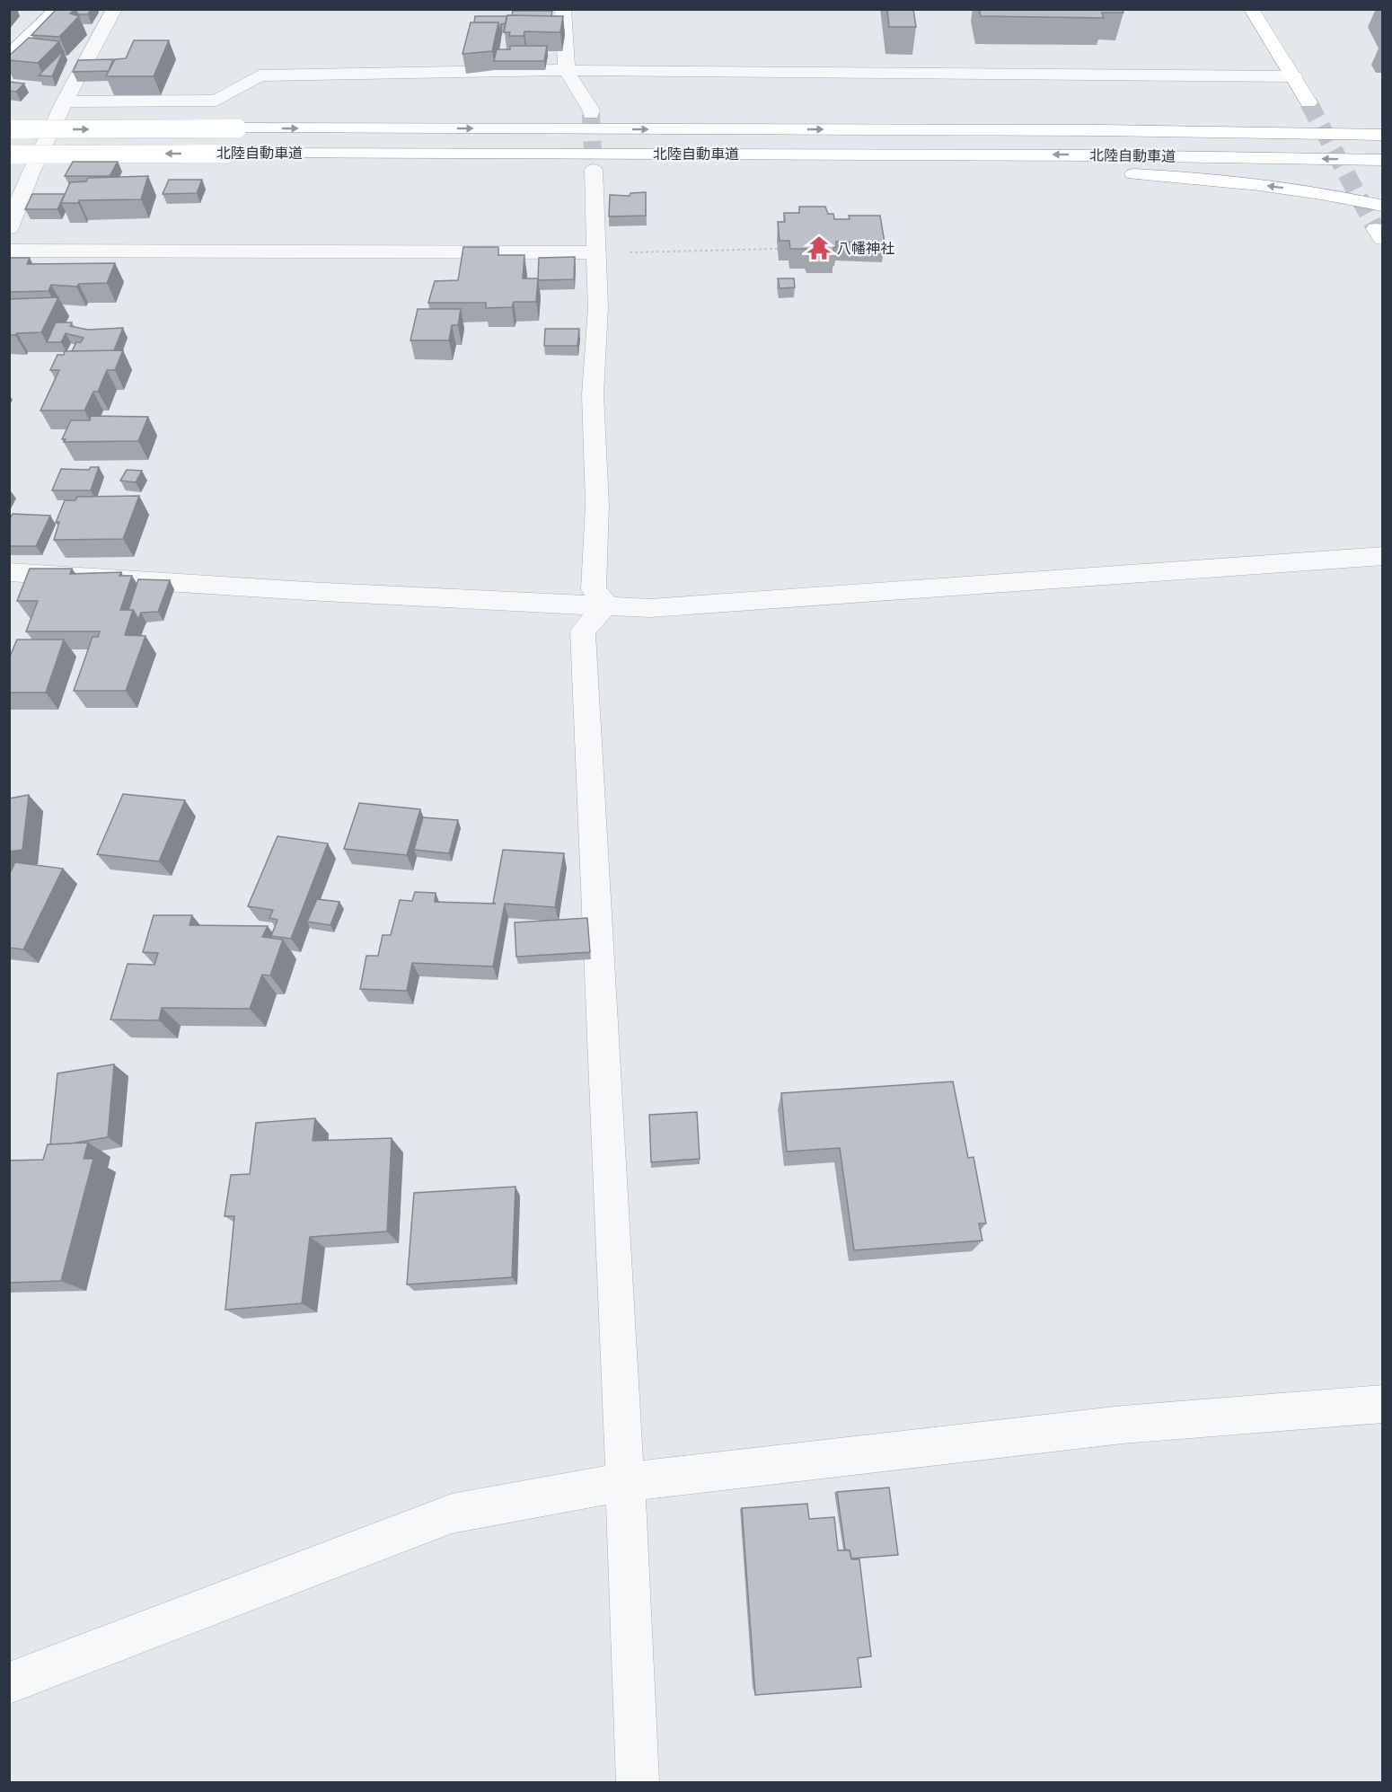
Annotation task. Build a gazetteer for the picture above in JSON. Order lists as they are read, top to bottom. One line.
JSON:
{"streets":{"main road":["北陸自動車道"]},"places":{"temple":["八幡神社"]}}
